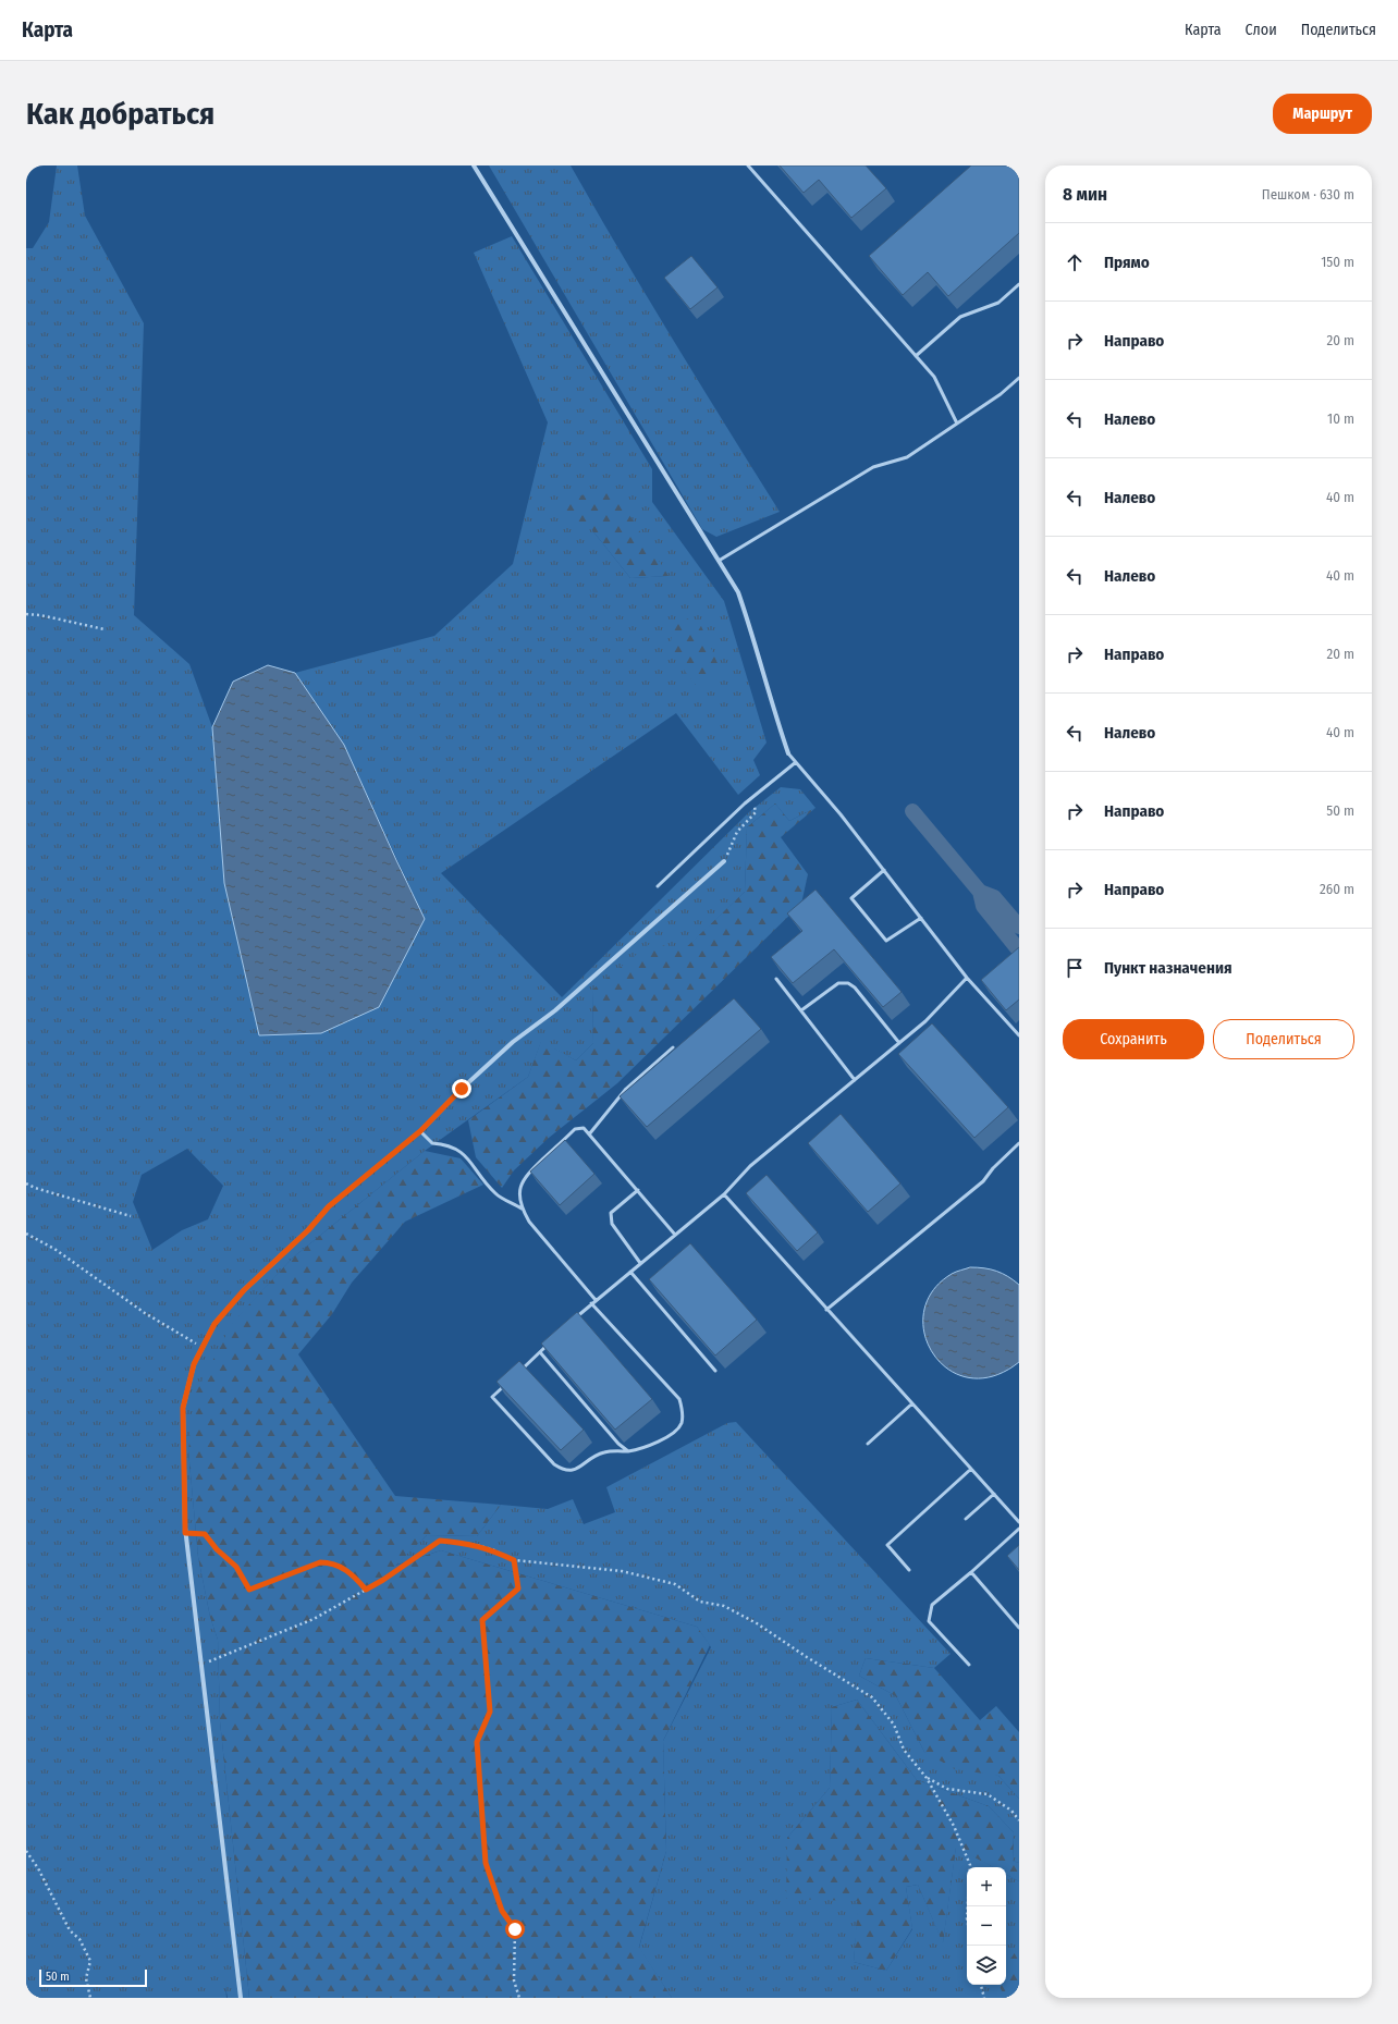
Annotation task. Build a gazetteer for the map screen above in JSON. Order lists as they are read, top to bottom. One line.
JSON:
{"scale_bar":"50 m","page":{"header":"Карта","nav":["Карта","Слои","Поделиться"],"buttons":["Маршрут",["Сохранить","Поделиться"]],"title":"Как добраться","heading":["8 мин","Пешком · 630 m"],"list":[["Прямо","150 m"],["Направо","20 m"],["Налево","10 m"],["Налево","40 m"],["Налево","40 m"],["Направо","20 m"],["Налево","40 m"],["Направо","50 m"],["Направо","260 m"],"Пункт назначения"],"map_buttons":["+","−"],"scale":"50 m"}}
